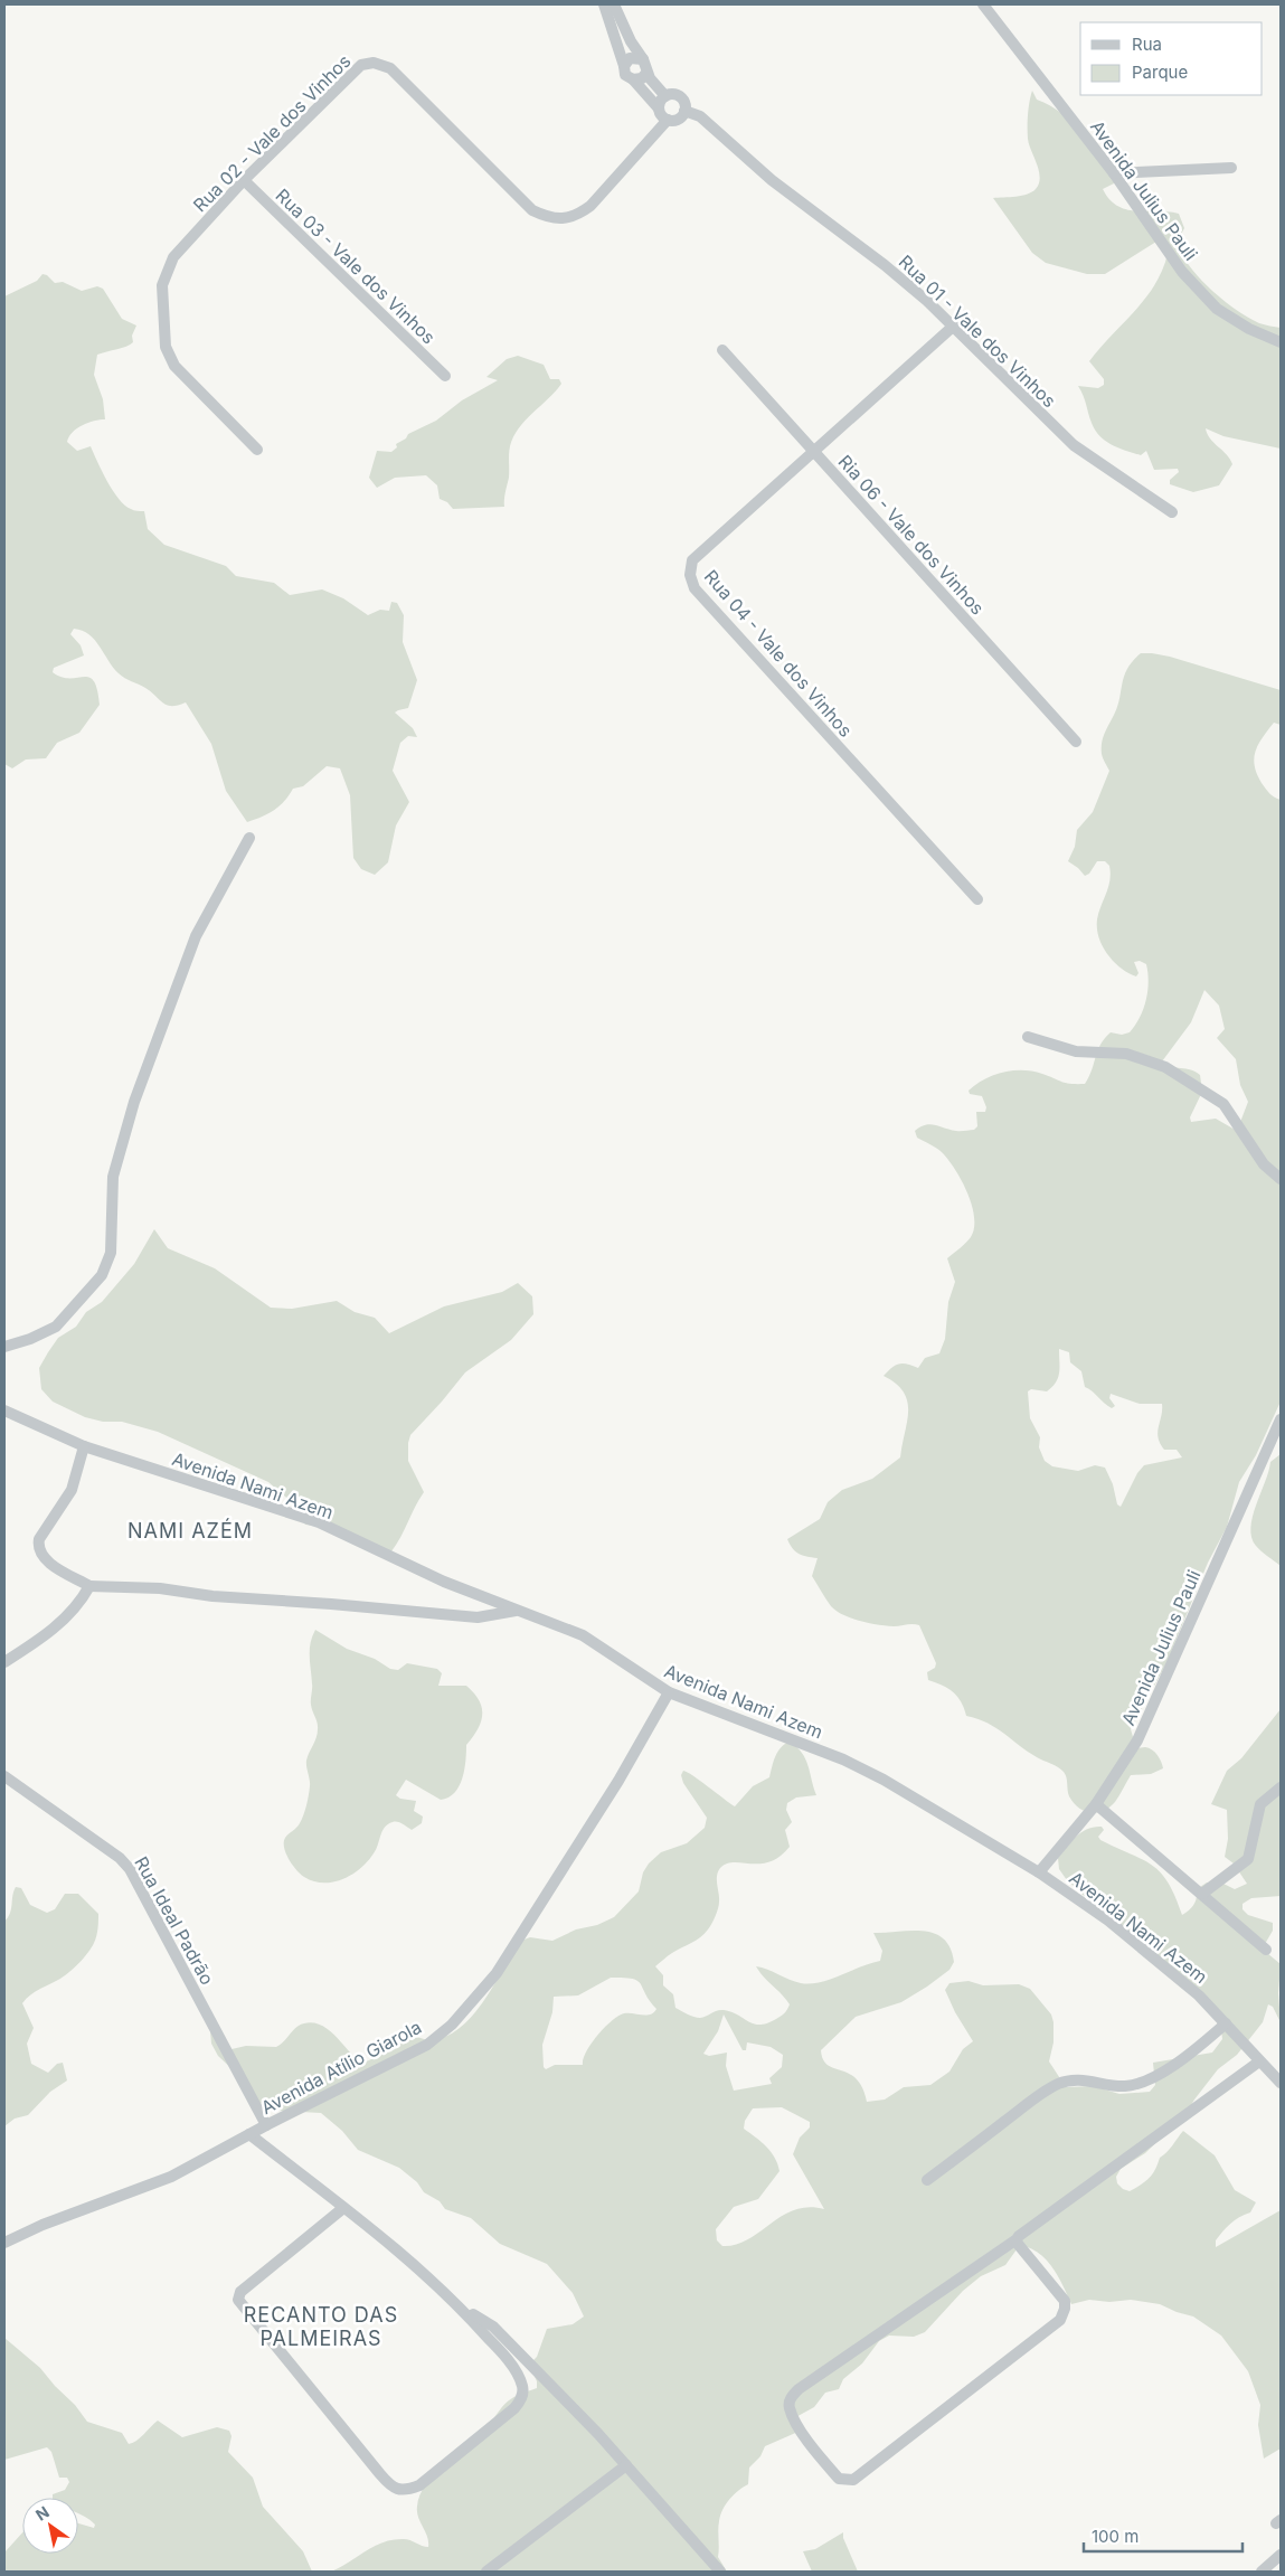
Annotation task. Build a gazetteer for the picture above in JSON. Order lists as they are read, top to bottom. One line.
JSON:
{"streets":{"street":["Rua 02 - Vale dos Vinhos","Avenida Julius Pauli","Rua 03 - Vale dos Vinhos","Rua 01 - Vale dos Vinhos","Ria 06 - Vale dos Vinhos","Rua 04 - Vale dos Vinhos","Avenida Nami Azem","Rua Ideal Padrão","Avenida Atílio Giarola"]},"crossings":[["Rua 02 - Vale dos Vinhos","Rua 03 - Vale dos Vinhos"],["Rua 02 - Vale dos Vinhos","Rua 01 - Vale dos Vinhos"],["Avenida Julius Pauli","Avenida Nami Azem"],["Rua 01 - Vale dos Vinhos","Rua 04 - Vale dos Vinhos"],["Ria 06 - Vale dos Vinhos","Rua 04 - Vale dos Vinhos"],["Avenida Nami Azem","Avenida Atílio Giarola"],["Rua Ideal Padrão","Avenida Atílio Giarola"]],"districts":["NAMI AZÉM","RECANTO DAS PALMEIRAS"],"legend":["Rua","Parque"],"scale_bar":"100 m","north":"top left"}
